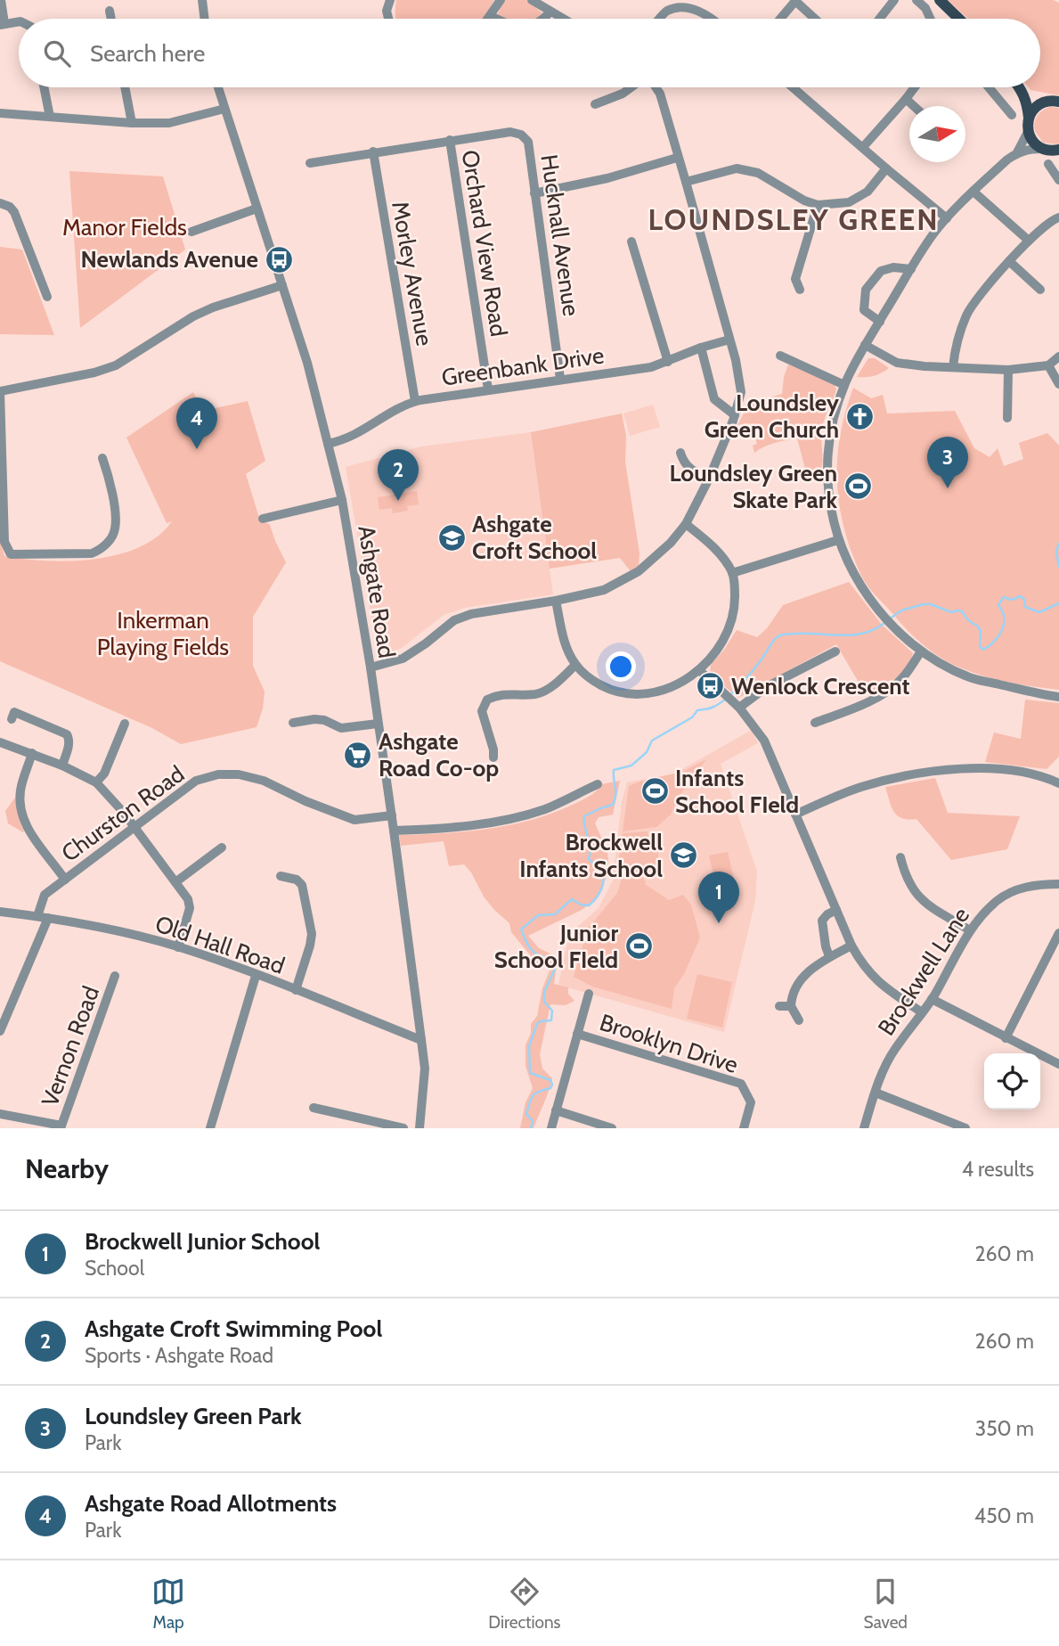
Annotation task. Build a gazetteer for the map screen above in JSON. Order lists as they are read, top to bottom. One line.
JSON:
{"streets":{"street":["Hucknall Avenue","Orchard View Road","Morley Avenue","Greenbank Drive","Ashgate Road","Churston Road","Old Hall Road","Brockwell Lane","Brooklyn Drive","Vernon Road"]},"crossings":[["Hucknall Avenue","Orchard View Road"],["Hucknall Avenue","Morley Avenue"],["Hucknall Avenue","Greenbank Drive"],["Orchard View Road","Greenbank Drive"],["Morley Avenue","Greenbank Drive"],["Greenbank Drive","Ashgate Road"],["Ashgate Road","Churston Road"],["Ashgate Road","Old Hall Road"],["Churston Road","Old Hall Road"]],"districts":["LOUNDSLEY GREEN"],"parks":["Manor Fields","Inkerman Playing Fields"],"places":{"bus stop":["Newlands Avenue","Wenlock Crescent"],"church":["Loundsley Green Church"],"sports":["Loundsley Green Skate Park","Infants School FIeld","Junior School FIeld"],"school or university":["Ashgate Croft School","Brockwell Infants School"],"supermarket":["Ashgate Road Co-op"]},"north":"right","page":{"search":"Search here","pins":["4","3","2","1"],"heading":["Nearby","4 results"],"list":[{"mark":"1","name":"Brockwell Junior School","note":"School","value":"260 m"},{"mark":"2","name":"Ashgate Croft Swimming Pool","note":"Sports · Ashgate Road","value":"260 m"},{"mark":"3","name":"Loundsley Green Park","note":"Park","value":"350 m"},{"mark":"4","name":"Ashgate Road Allotments","note":"Park","value":"450 m"}],"nav":["Map","Directions","Saved"]}}
